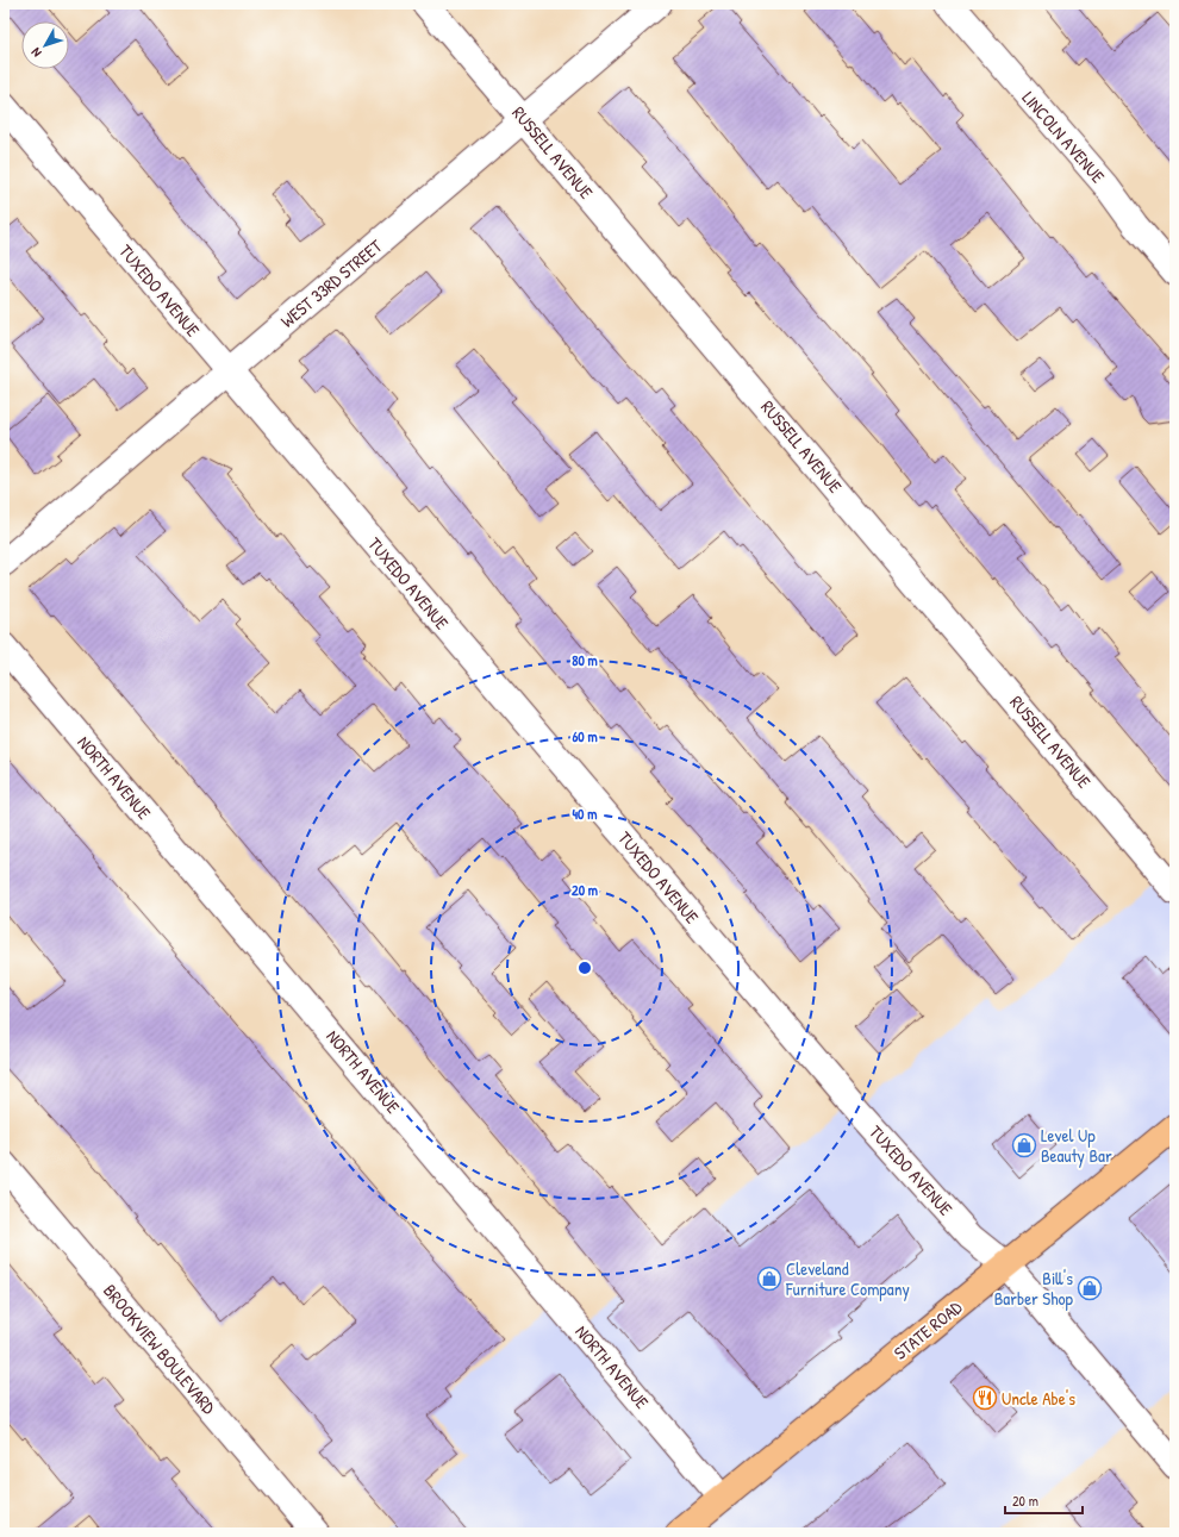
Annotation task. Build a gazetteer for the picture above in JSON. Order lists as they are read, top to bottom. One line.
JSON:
{"streets":{"main road":["STATE ROAD"],"street":["LINCOLN AVENUE","RUSSELL AVENUE","WEST 33RD STREET","TUXEDO AVENUE","NORTH AVENUE","BROOKVIEW BOULEVARD"]},"crossings":[["RUSSELL AVENUE","WEST 33RD STREET"],["WEST 33RD STREET","TUXEDO AVENUE"],["TUXEDO AVENUE","STATE ROAD"],["NORTH AVENUE","STATE ROAD"]],"places":{"shop":["Level Up Beauty Bar","Cleveland Furniture Company","Bill's Barber Shop"],"restaurant":["Uncle Abe's"]},"scale_bar":"20 m","north":"bottom left","rings":["80 m","60 m","40 m","20 m"]}
